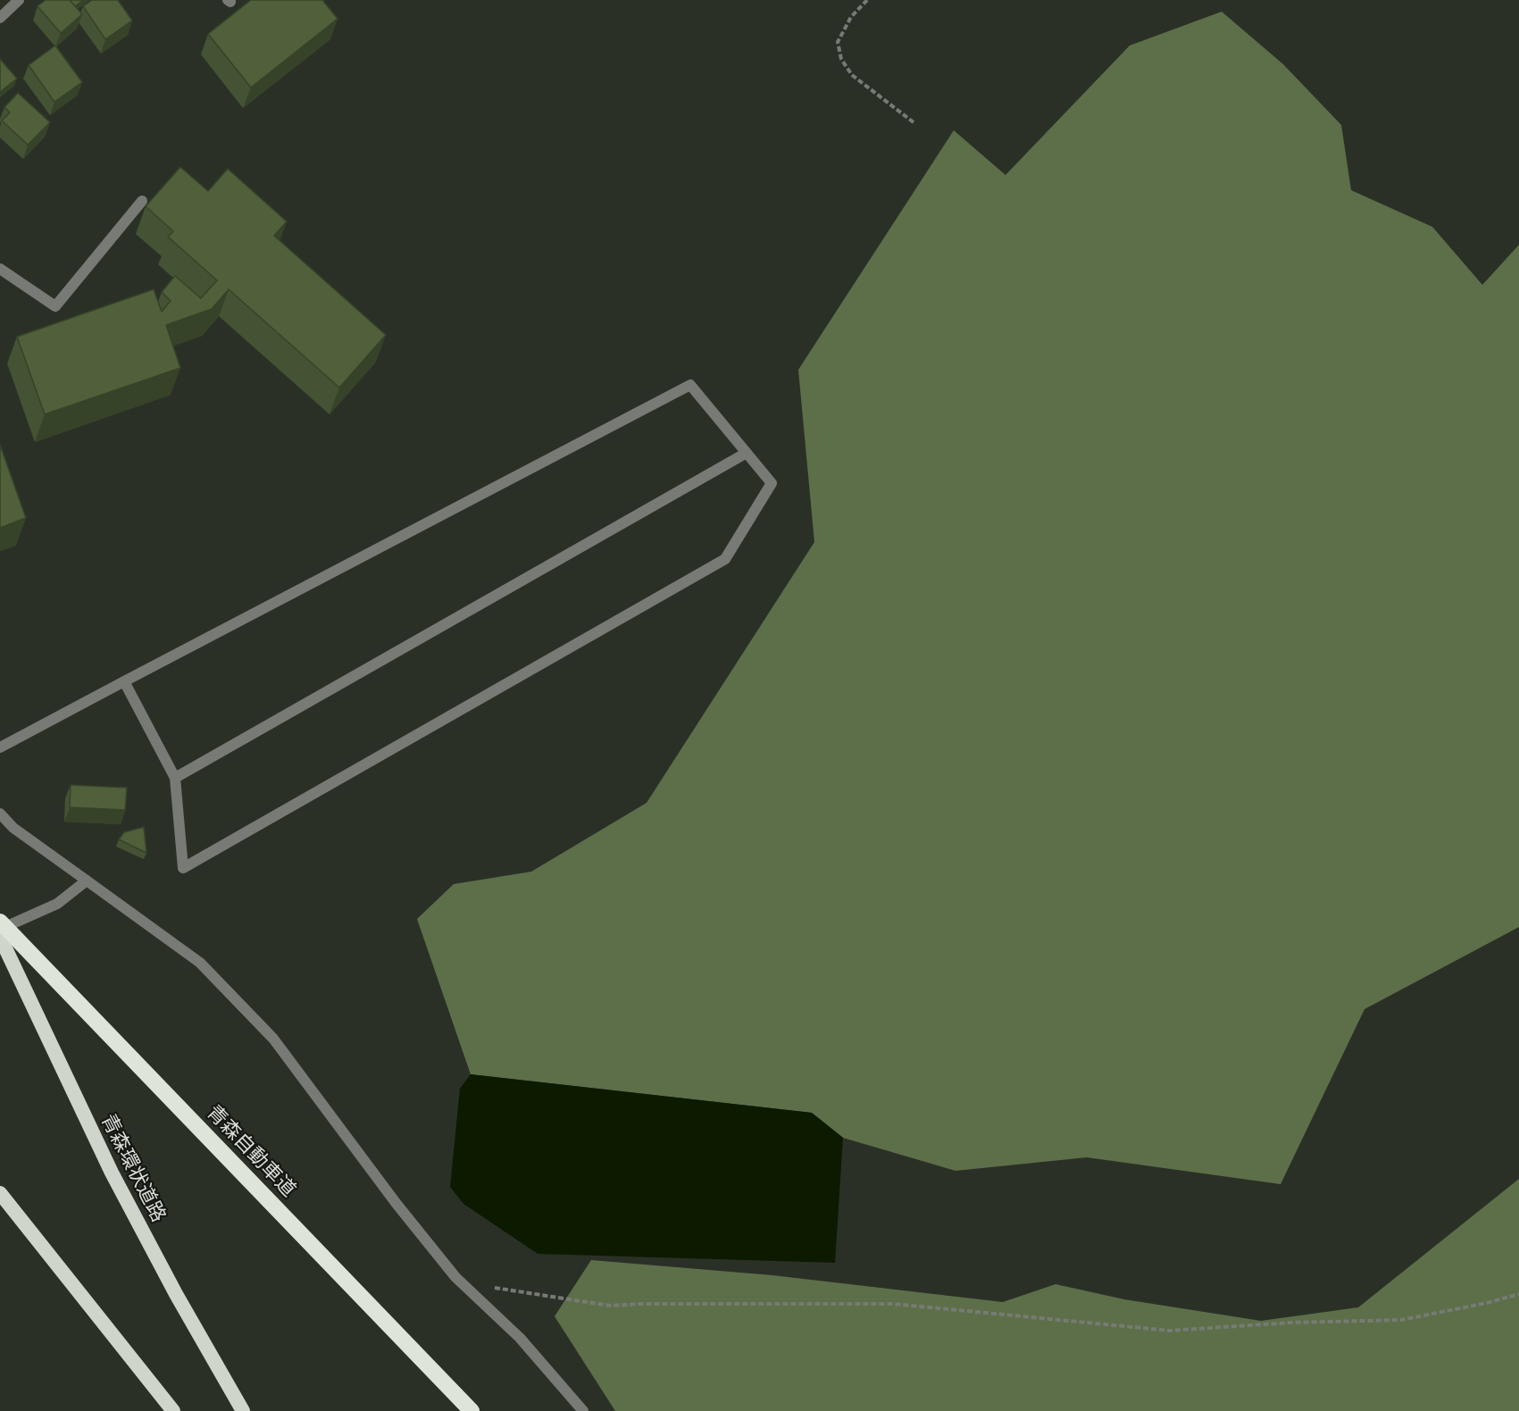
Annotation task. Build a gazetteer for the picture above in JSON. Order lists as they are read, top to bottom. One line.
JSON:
{"streets":{"highway":["青森自動車道","青森環状道路"]}}
